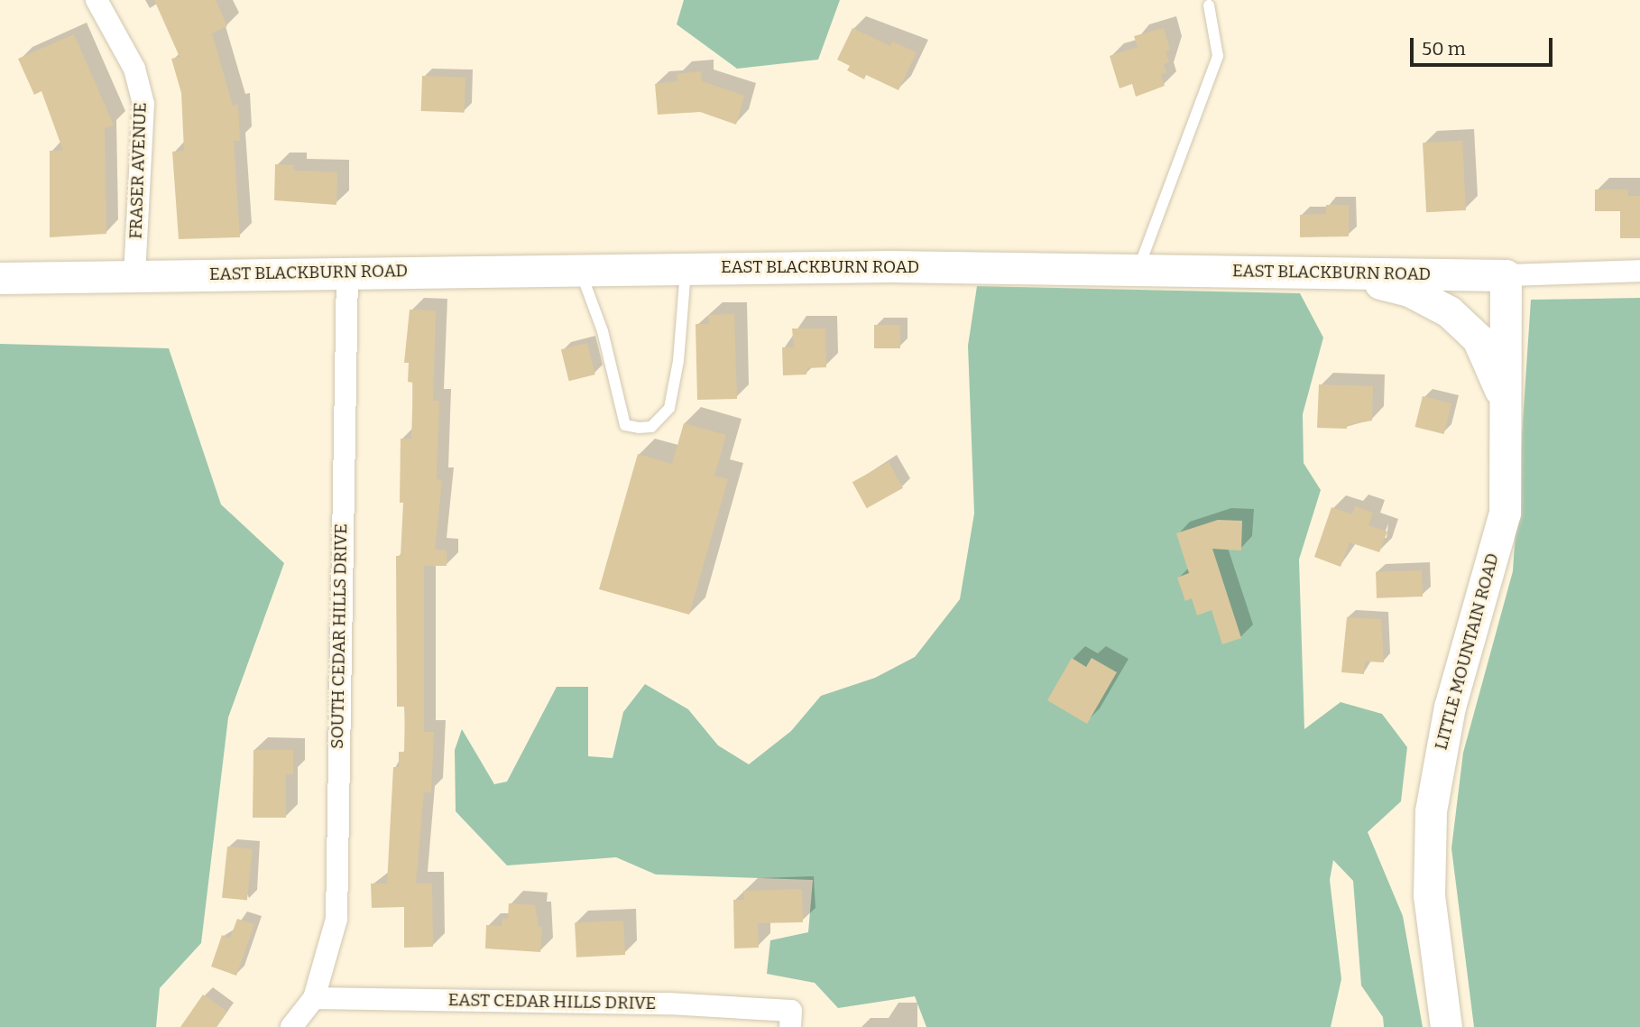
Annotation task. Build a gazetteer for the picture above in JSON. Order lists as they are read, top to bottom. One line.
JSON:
{"streets":{"street":["FRASER AVENUE","EAST BLACKBURN ROAD","SOUTH CEDAR HILLS DRIVE","LITTLE MOUNTAIN ROAD","EAST CEDAR HILLS DRIVE"]},"crossings":[["FRASER AVENUE","EAST BLACKBURN ROAD"],["EAST BLACKBURN ROAD","SOUTH CEDAR HILLS DRIVE"],["EAST BLACKBURN ROAD","LITTLE MOUNTAIN ROAD"],["SOUTH CEDAR HILLS DRIVE","EAST CEDAR HILLS DRIVE"]],"scale_bar":"50 m"}
